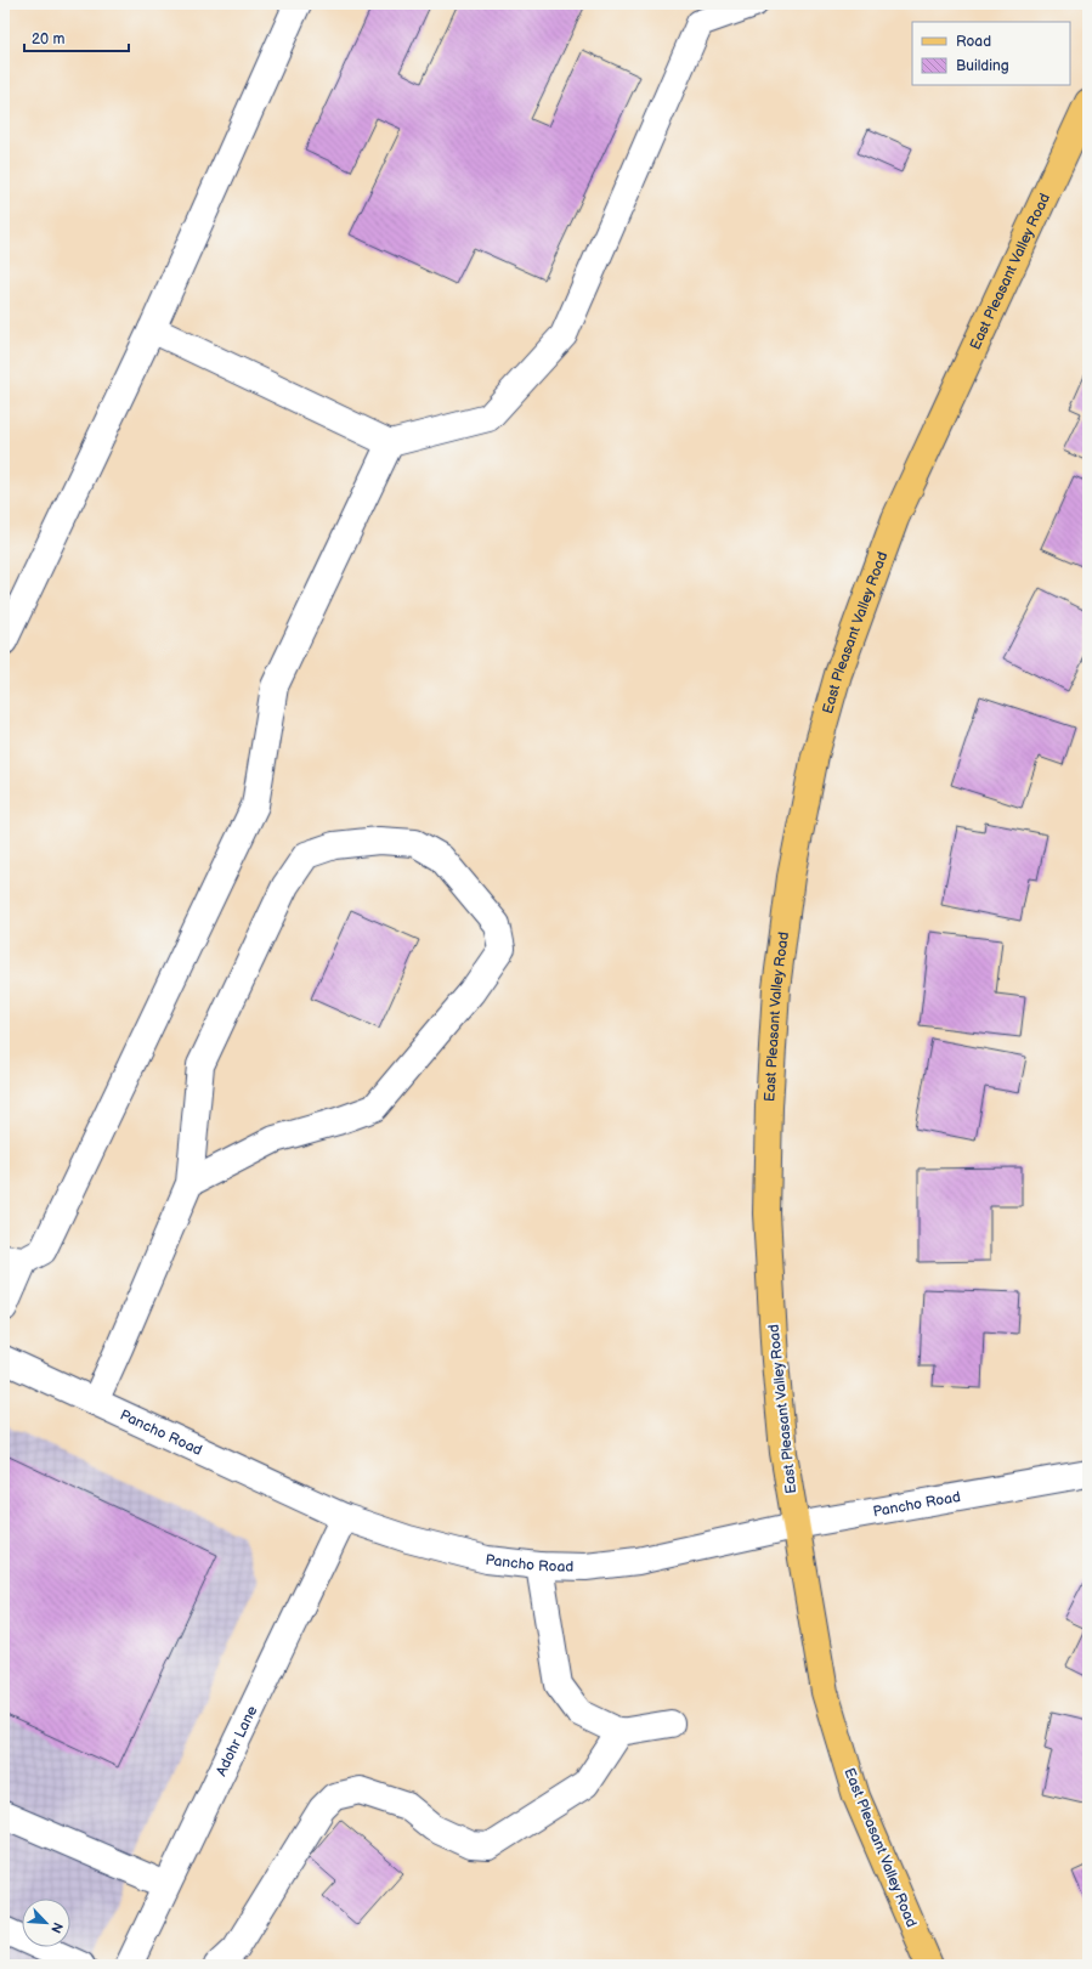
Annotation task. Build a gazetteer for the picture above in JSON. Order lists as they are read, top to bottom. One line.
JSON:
{"streets":{"main road":["East Pleasant Valley Road"],"street":["Pancho Road","Adohr Lane"]},"crossings":[["East Pleasant Valley Road","Pancho Road"],["Pancho Road","Adohr Lane"]],"legend":["Road","Building"],"scale_bar":"20 m","north":"bottom right"}
